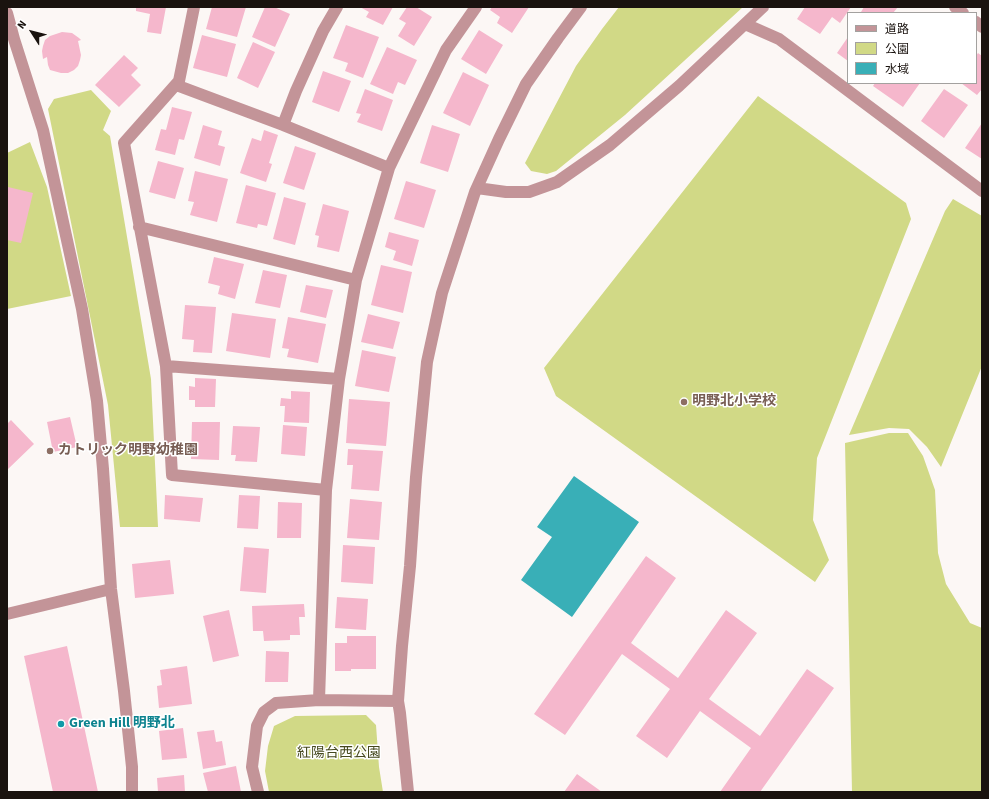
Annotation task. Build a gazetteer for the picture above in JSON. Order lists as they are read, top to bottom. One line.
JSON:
{"parks":["紅陽台西公園"],"places":["明野北小学校","カトリック明野幼稚園","Green Hill 明野北"],"legend":["道路","公園","水域"],"north":"top left"}
